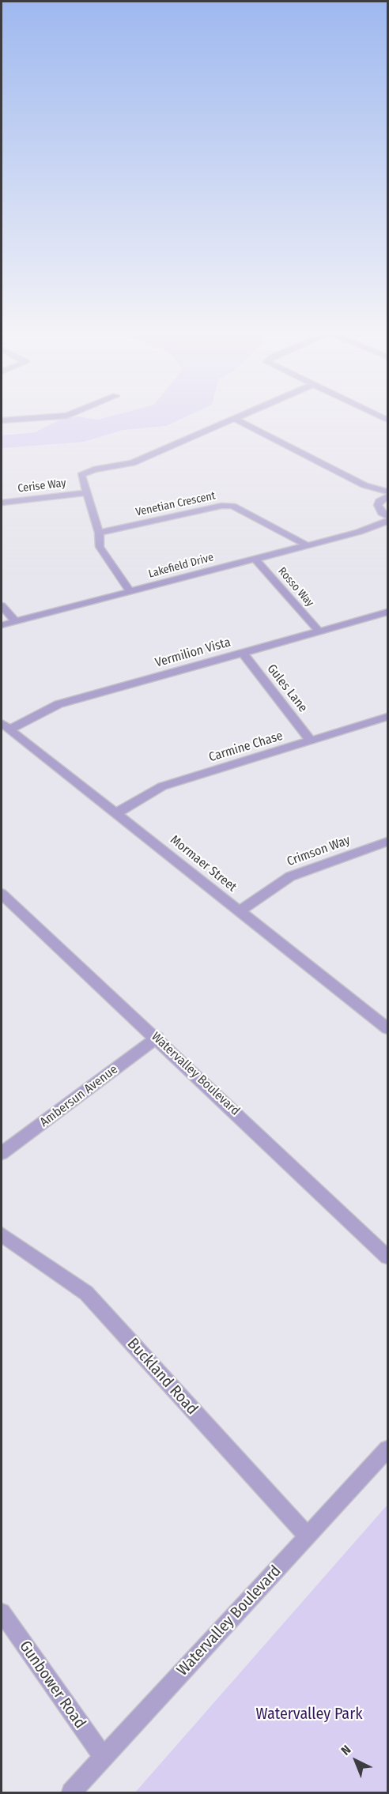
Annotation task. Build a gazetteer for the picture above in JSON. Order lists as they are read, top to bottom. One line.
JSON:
{"streets":{"street":["Cerise Way","Venetian Crescent","Lakefield Drive","Rosso Way","Vermilion Vista","Gules Lane","Carmine Chase","Crimson Way","Mormaer Street","Watervalley Boulevard","Ambersun Avenue","Buckland Road","Gunbower Road"]},"crossings":[["Venetian Crescent","Lakefield Drive"],["Lakefield Drive","Rosso Way"],["Rosso Way","Vermilion Vista"],["Vermilion Vista","Gules Lane"],["Vermilion Vista","Mormaer Street"],["Gules Lane","Carmine Chase"],["Carmine Chase","Mormaer Street"],["Crimson Way","Mormaer Street"],["Watervalley Boulevard","Ambersun Avenue"],["Watervalley Boulevard","Buckland Road"],["Watervalley Boulevard","Gunbower Road"]],"parks":["Watervalley Park"],"north":"top left"}
